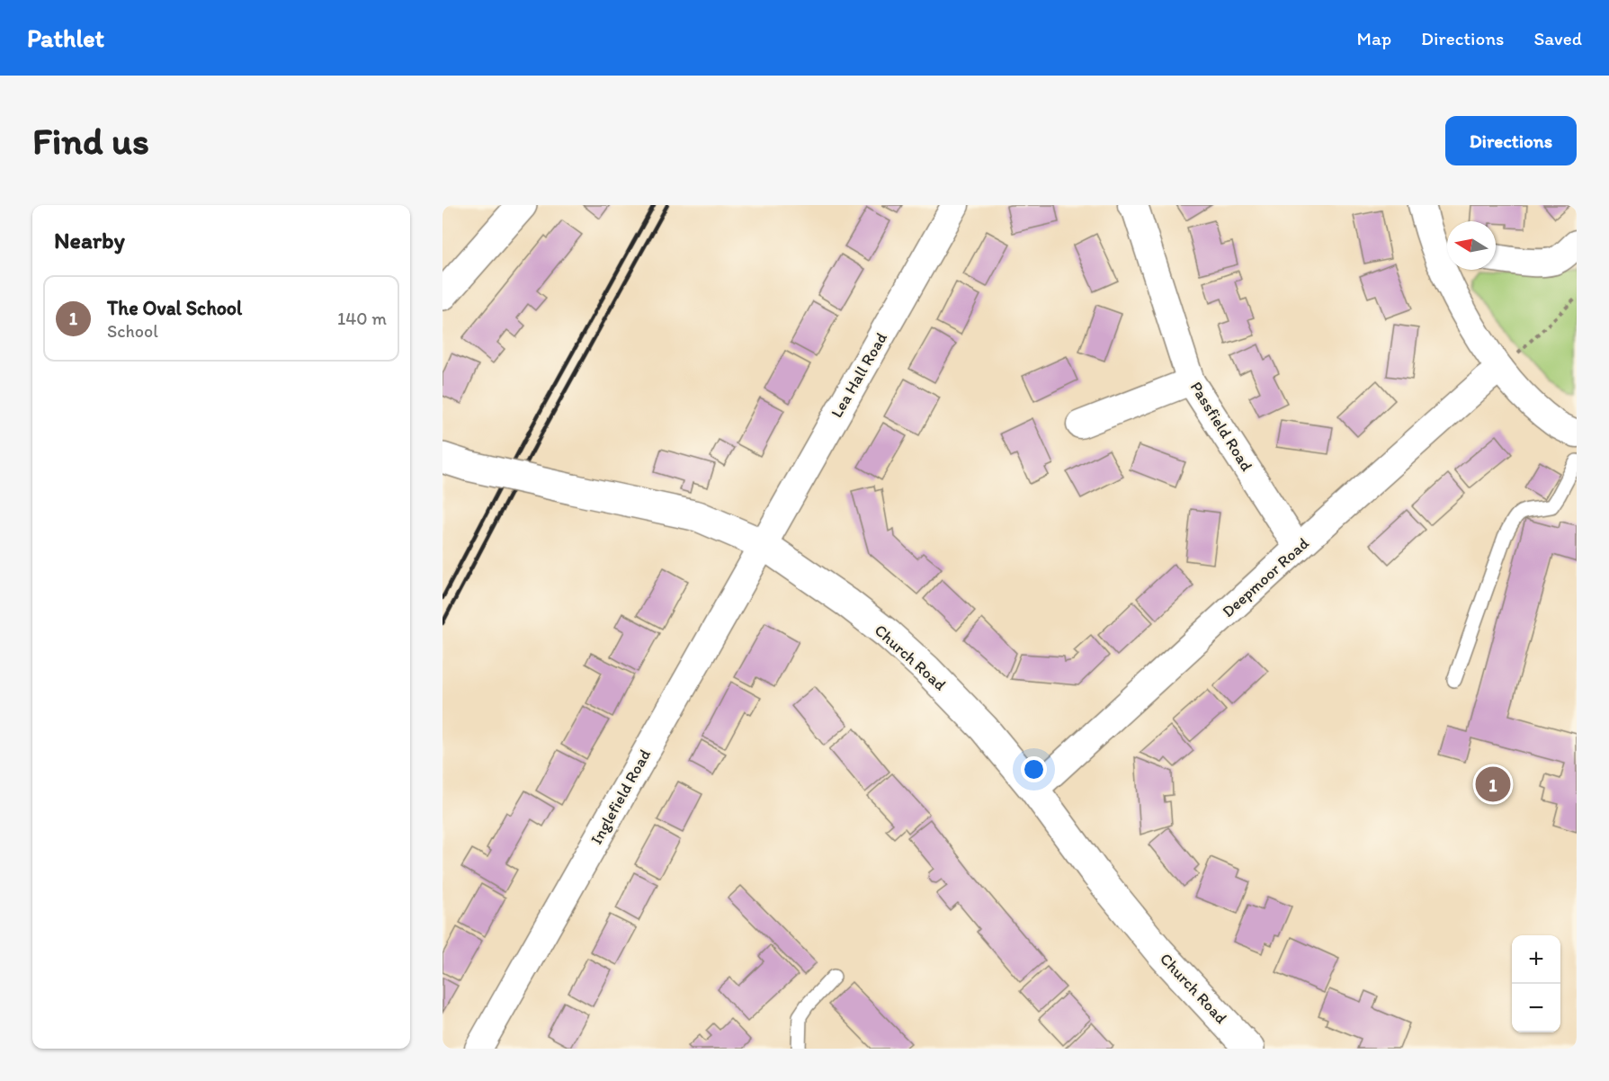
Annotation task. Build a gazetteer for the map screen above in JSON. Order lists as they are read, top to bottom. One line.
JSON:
{"streets":{"street":["Lea Hall Road","Passfield Road","Deepmoor Road","Church Road","Inglefield Road"]},"crossings":[["Lea Hall Road","Church Road"],["Lea Hall Road","Inglefield Road"],["Passfield Road","Deepmoor Road"],["Deepmoor Road","Church Road"],["Church Road","Inglefield Road"]],"north":"left","page":{"header":"Pathlet","nav":["Map","Directions","Saved"],"buttons":"Directions","title":"Find us","heading":"Nearby","list":[{"mark":"1","name":"The Oval School","note":"School","value":"140 m"}],"pins":"1","map_buttons":["+","−"]}}
